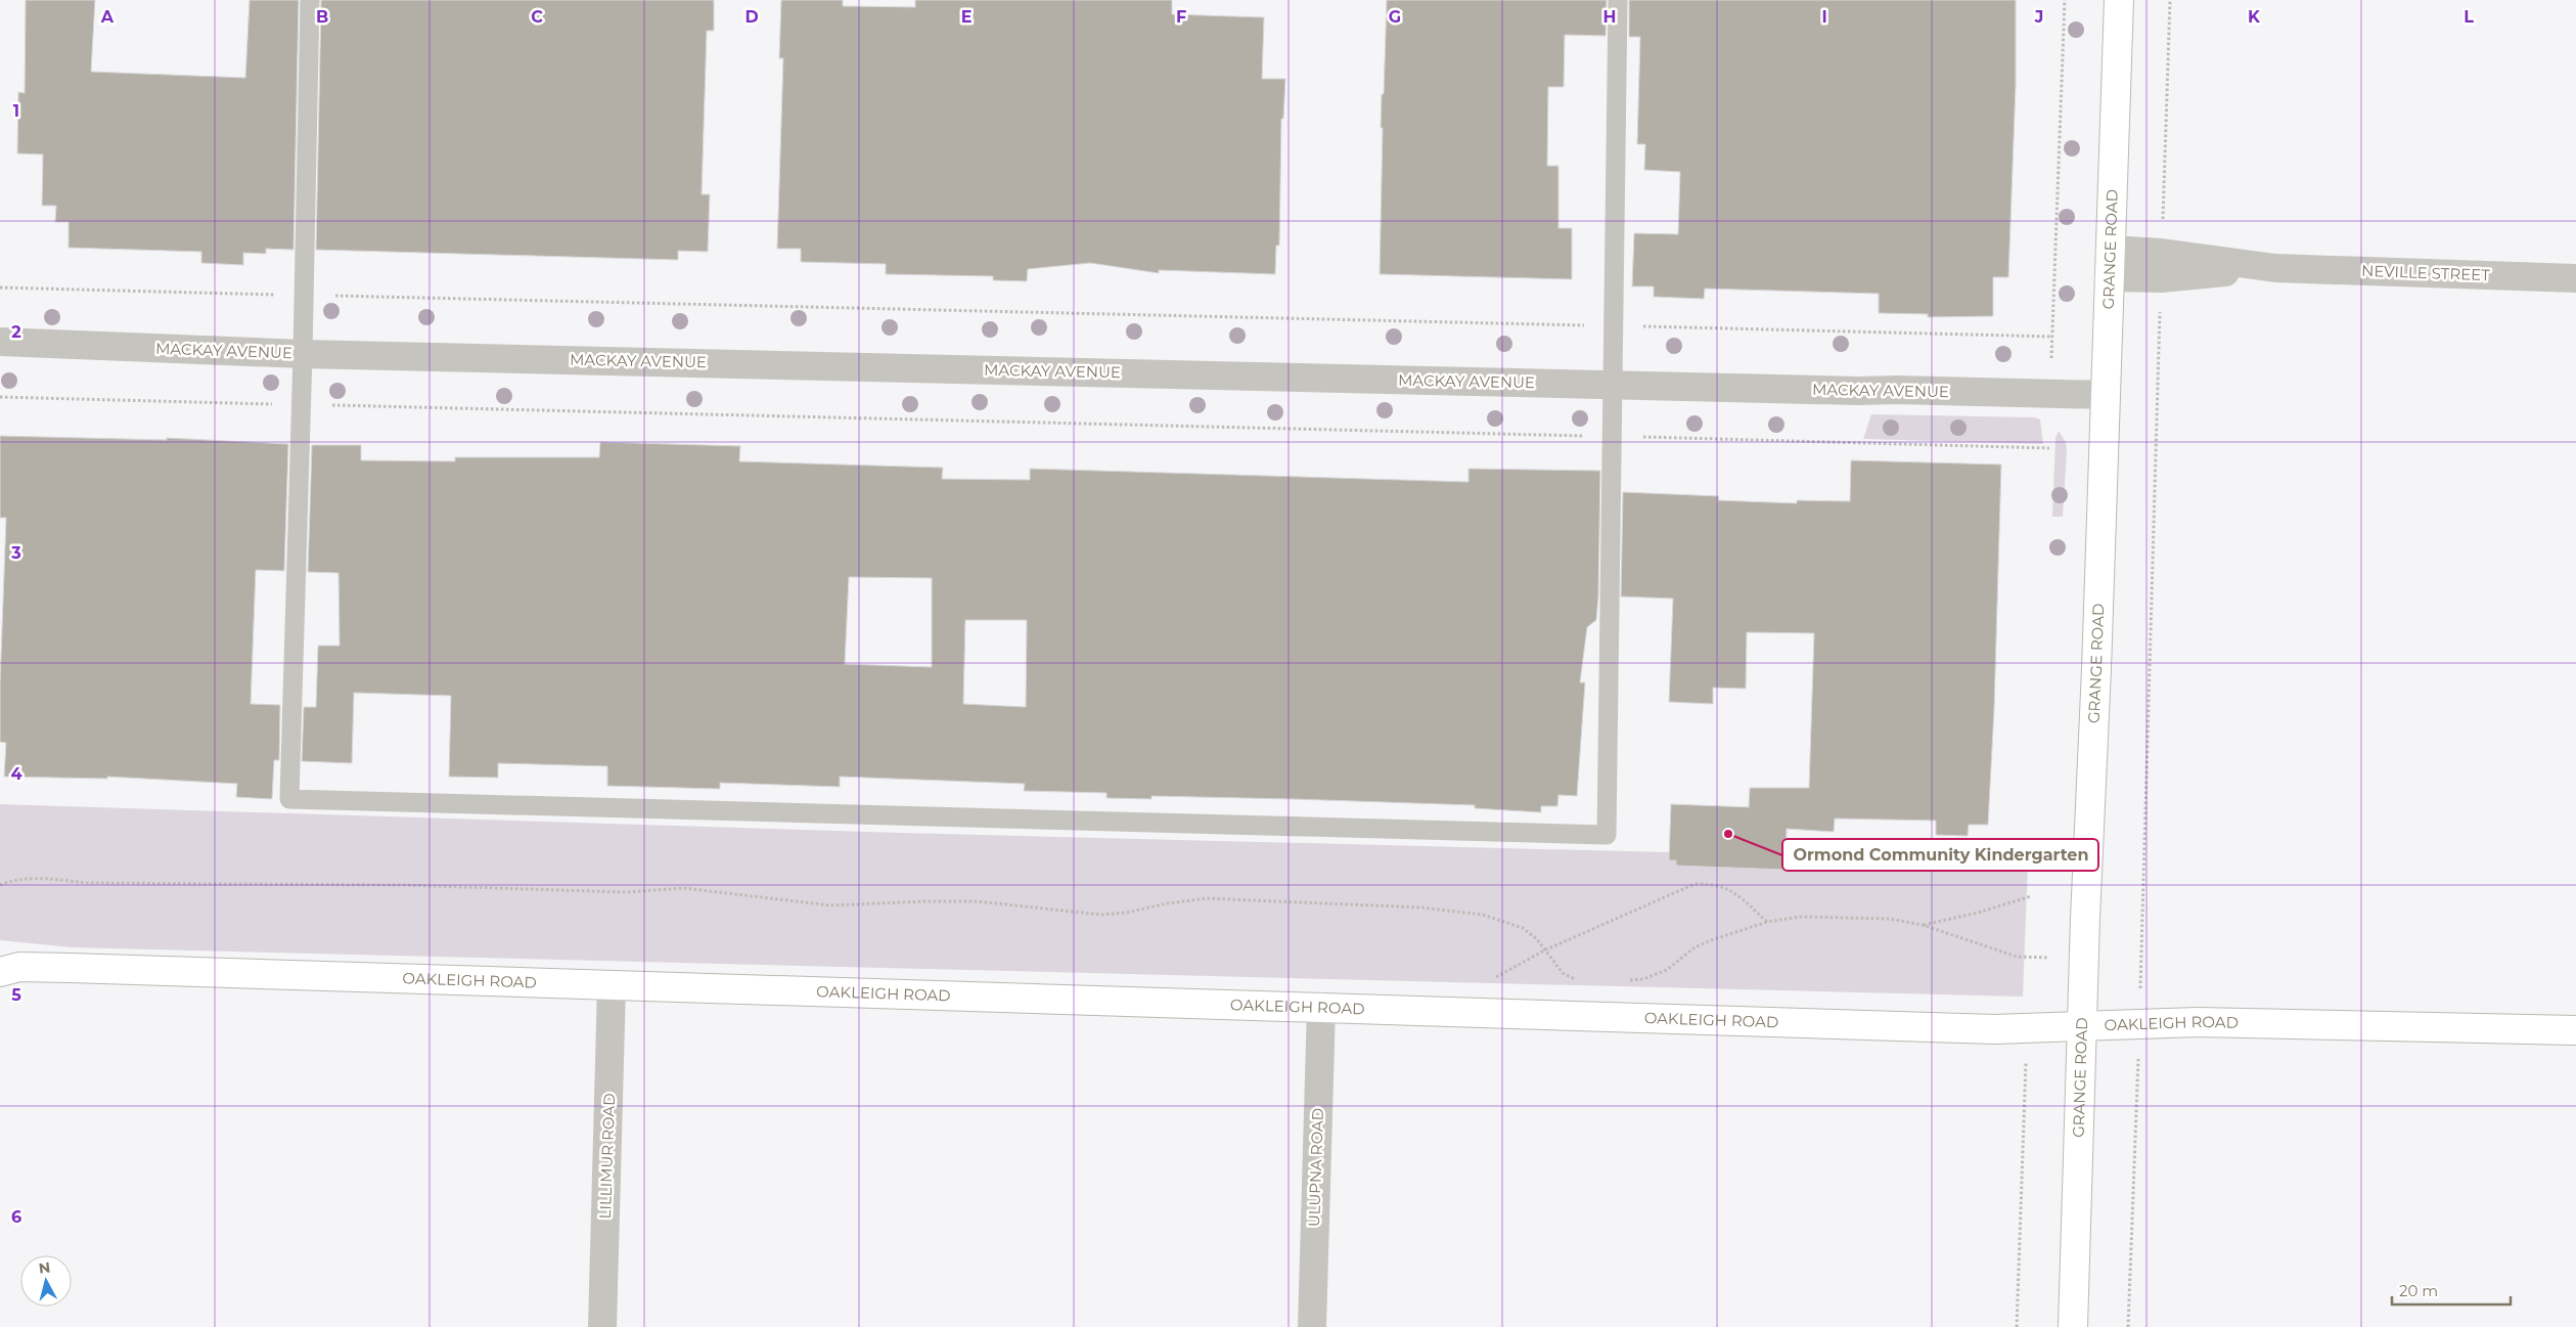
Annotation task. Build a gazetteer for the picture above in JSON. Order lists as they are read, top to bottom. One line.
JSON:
{"streets":{"street":["GRANGE ROAD","NEVILLE STREET","MACKAY AVENUE","OAKLEIGH ROAD","LILLIMUR ROAD","ULUPNA ROAD"]},"crossings":[["GRANGE ROAD","NEVILLE STREET"],["GRANGE ROAD","MACKAY AVENUE"],["GRANGE ROAD","OAKLEIGH ROAD"],["OAKLEIGH ROAD","LILLIMUR ROAD"],["OAKLEIGH ROAD","ULUPNA ROAD"]],"places":["Ormond Community Kindergarten"],"scale_bar":"20 m","north":"top","grid":{"columns":["A","B","C","D","E","F","G","H","I","J","K","L"],"rows":["1","2","3","4","5","6"]}}
